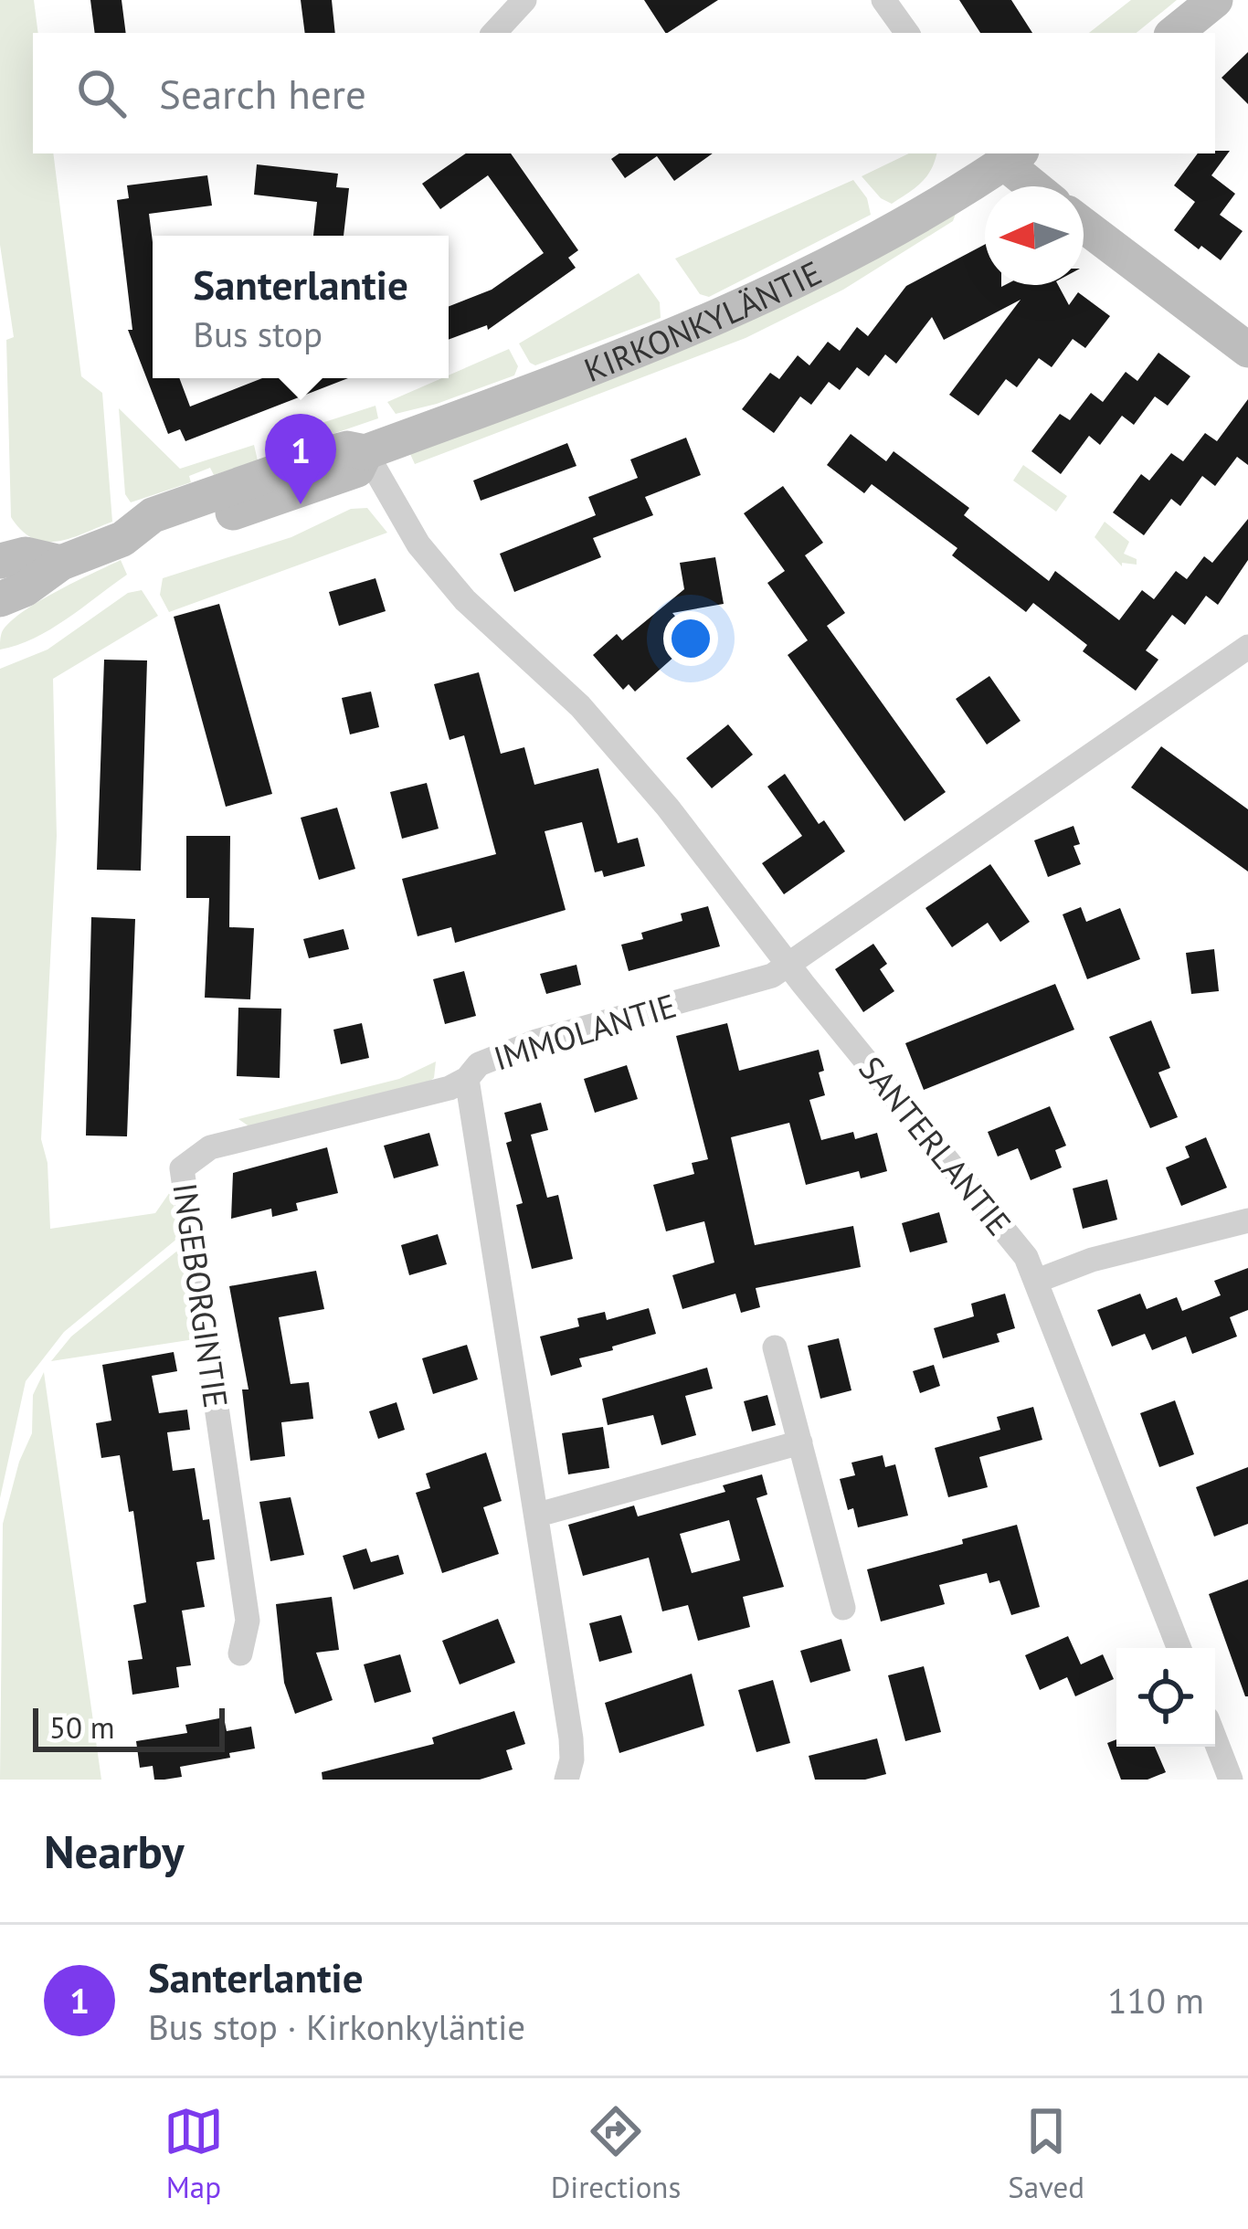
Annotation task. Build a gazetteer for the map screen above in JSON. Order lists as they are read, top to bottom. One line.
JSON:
{"streets":{"street":["KIRKONKYLÄNTIE","IMMOLANTIE","SANTERLANTIE","INGEBORGINTIE"]},"crossings":[["KIRKONKYLÄNTIE","SANTERLANTIE"],["IMMOLANTIE","SANTERLANTIE"],["IMMOLANTIE","INGEBORGINTIE"]],"scale_bar":"50 m","north":"left","page":{"search":"Search here","popup":["Santerlantie","Bus stop"],"pins":"1","scale":"50 m","heading":"Nearby","list":[{"mark":"1","name":"Santerlantie","note":"Bus stop · Kirkonkyläntie","value":"110 m"}],"nav":["Map","Directions","Saved"]}}
